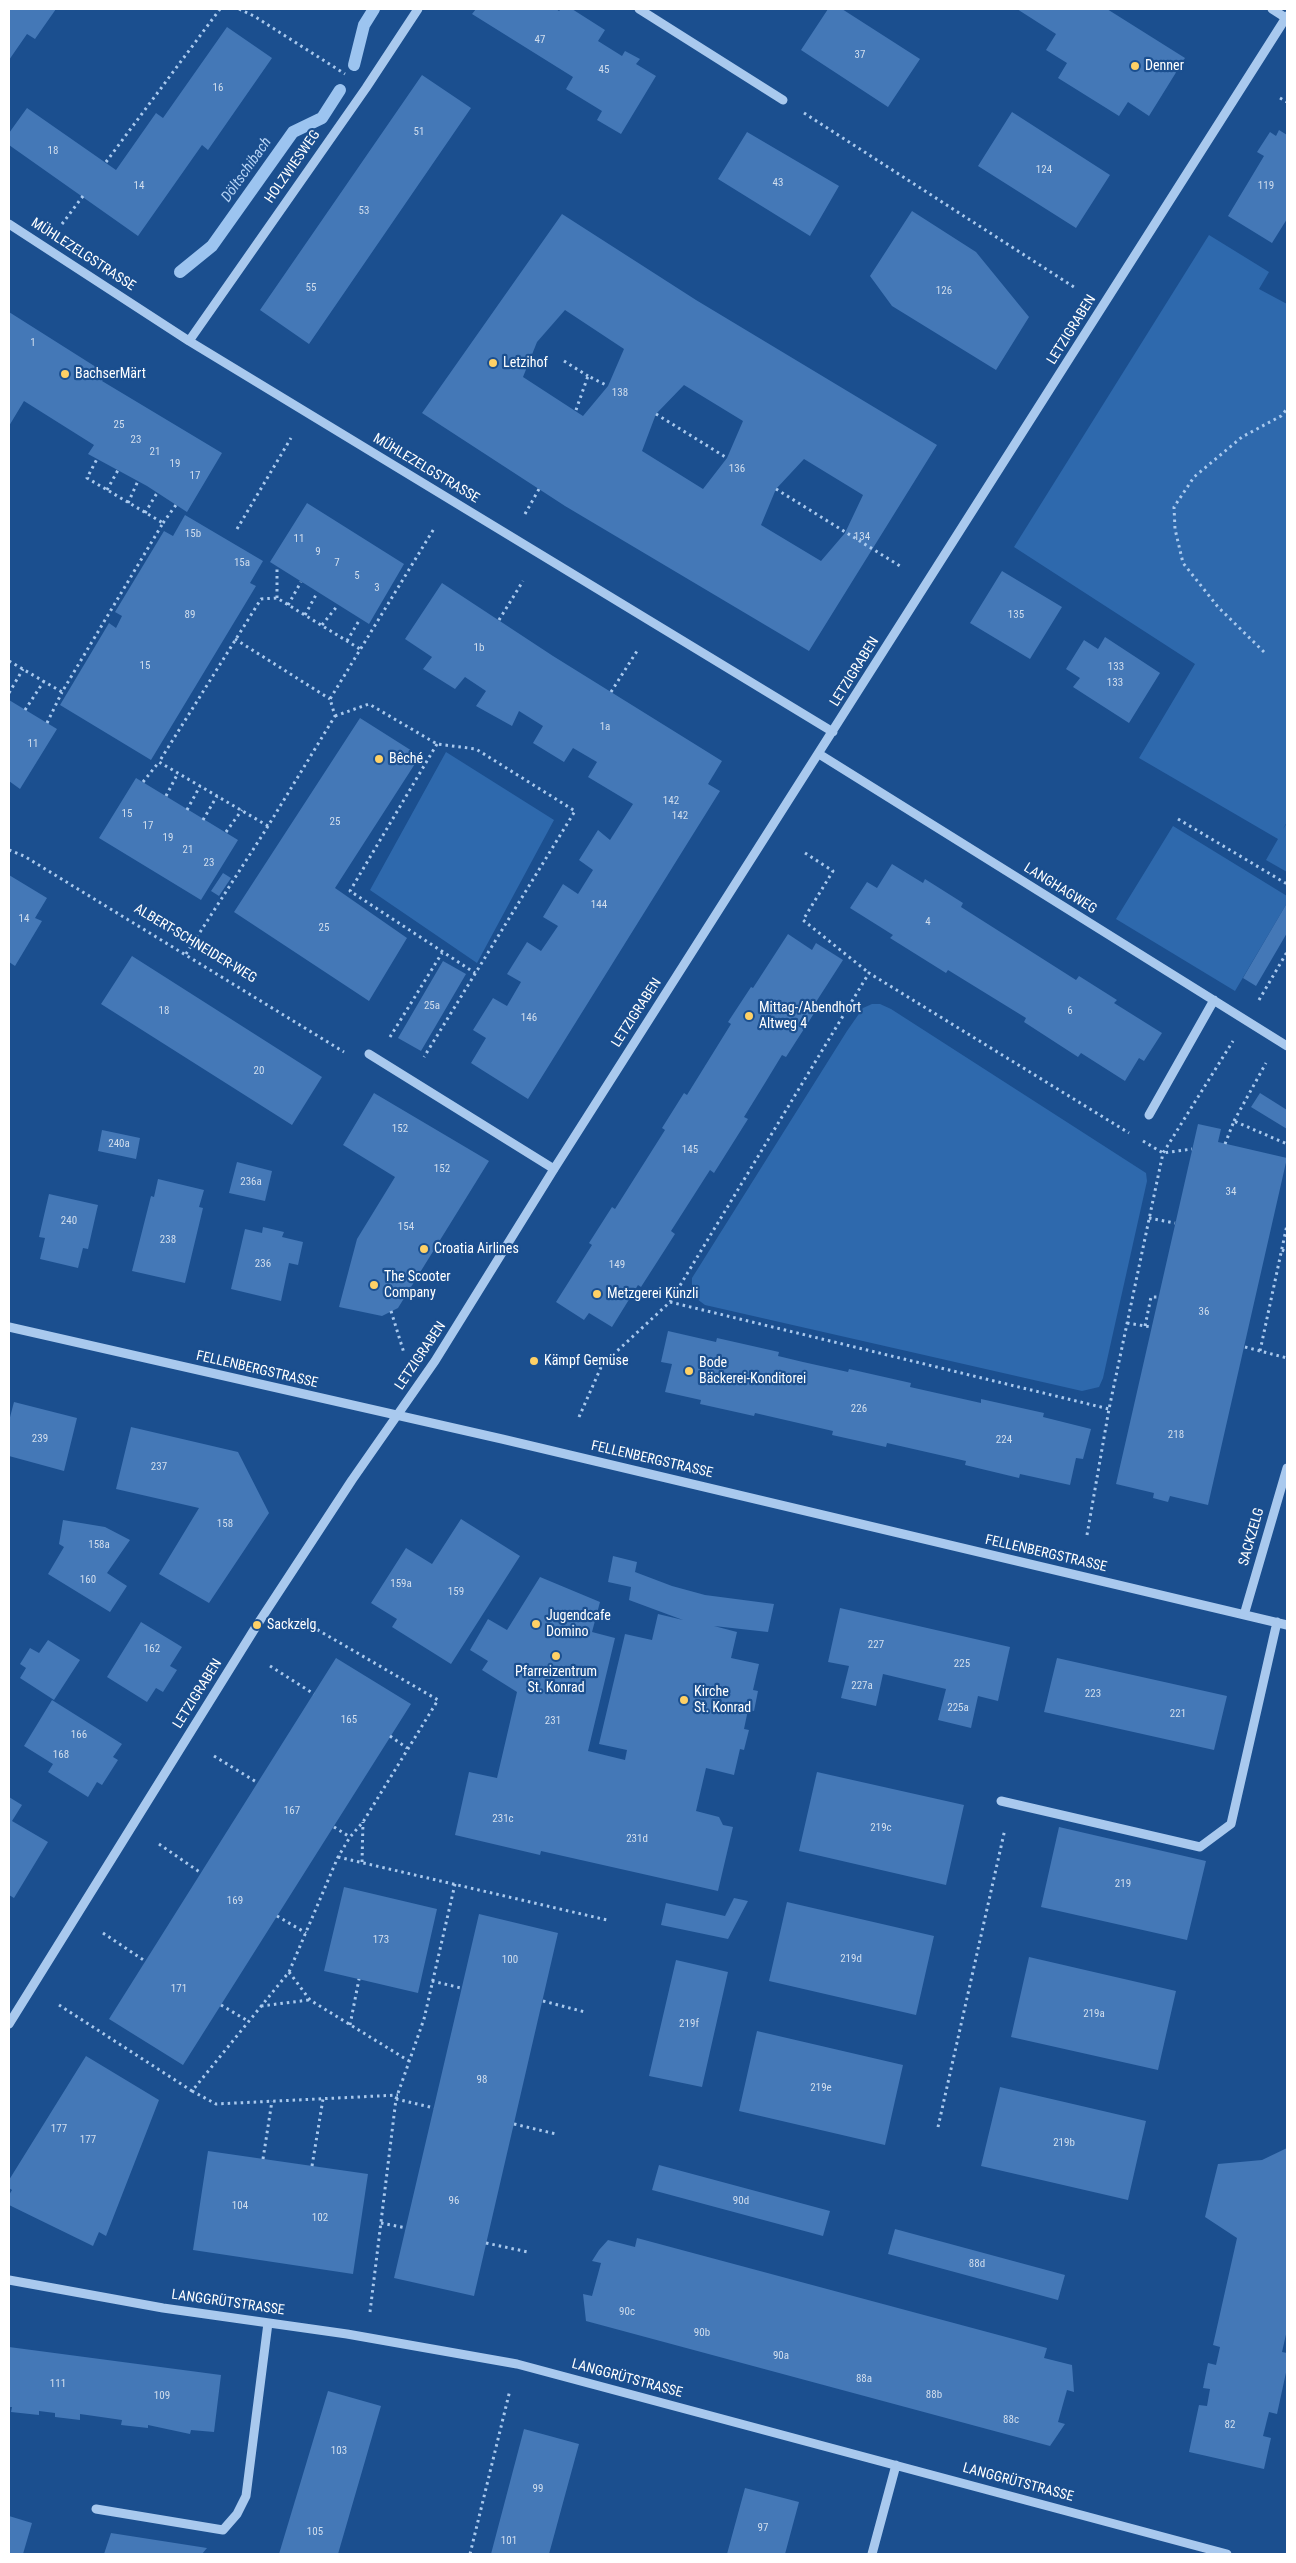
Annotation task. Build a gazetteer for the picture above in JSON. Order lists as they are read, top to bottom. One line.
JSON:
{"streets":{"street":["HOLZWIESWEG","MÜHLEZELGSTRASSE","LETZIGRABEN","LANGHAGWEG","FELLENBERGSTRASSE","SACKZELG","LANGGRÜTSTRASSE"],"path":["ALBERT-SCHNEIDER-WEG"]},"crossings":[["HOLZWIESWEG","MÜHLEZELGSTRASSE"],["MÜHLEZELGSTRASSE","LETZIGRABEN"],["LETZIGRABEN","LANGHAGWEG"],["LETZIGRABEN","FELLENBERGSTRASSE"],["FELLENBERGSTRASSE","SACKZELG"]],"water":["Döltschibach"],"places":["Denner","Letzihof","BachserMärt","Bêché","Mittag-/Abendhort Altweg 4","Croatia Airlines","The Scooter Company","Metzgerei Künzli","Kämpf Gemüse","Bode Bäckerei-Konditorei","Jugendcafe Domino","Sackzelg","Pfarreizentrum St. Konrad","Kirche St. Konrad"],"house_numbers":["47","37","45","16","51","18","124","43","14","119","53","55","126","1","138","25","23","21","19","136","17","15b","134","11","9","15a","7","5","3","89","135","1b","15","133","133","1a","11","142","15","142","25","17","19","21","23","144","14","4","25","25a","18","6","146","20","152","240a","145","152","236a","34","240","154","238","236","149","36","226","218","239","224","237","158","158a","160","159a","159","227","162","225","227a","223","225a","221","165","231","166","168","167","231c","219c","231d","219","169","173","219d","100","171","219a","219f","98","219e","177","177","219b","96","90d","104","102","88d","90c","90b","90a","88a","111","88b","109","88c","82","103","99","97","105","101"]}
